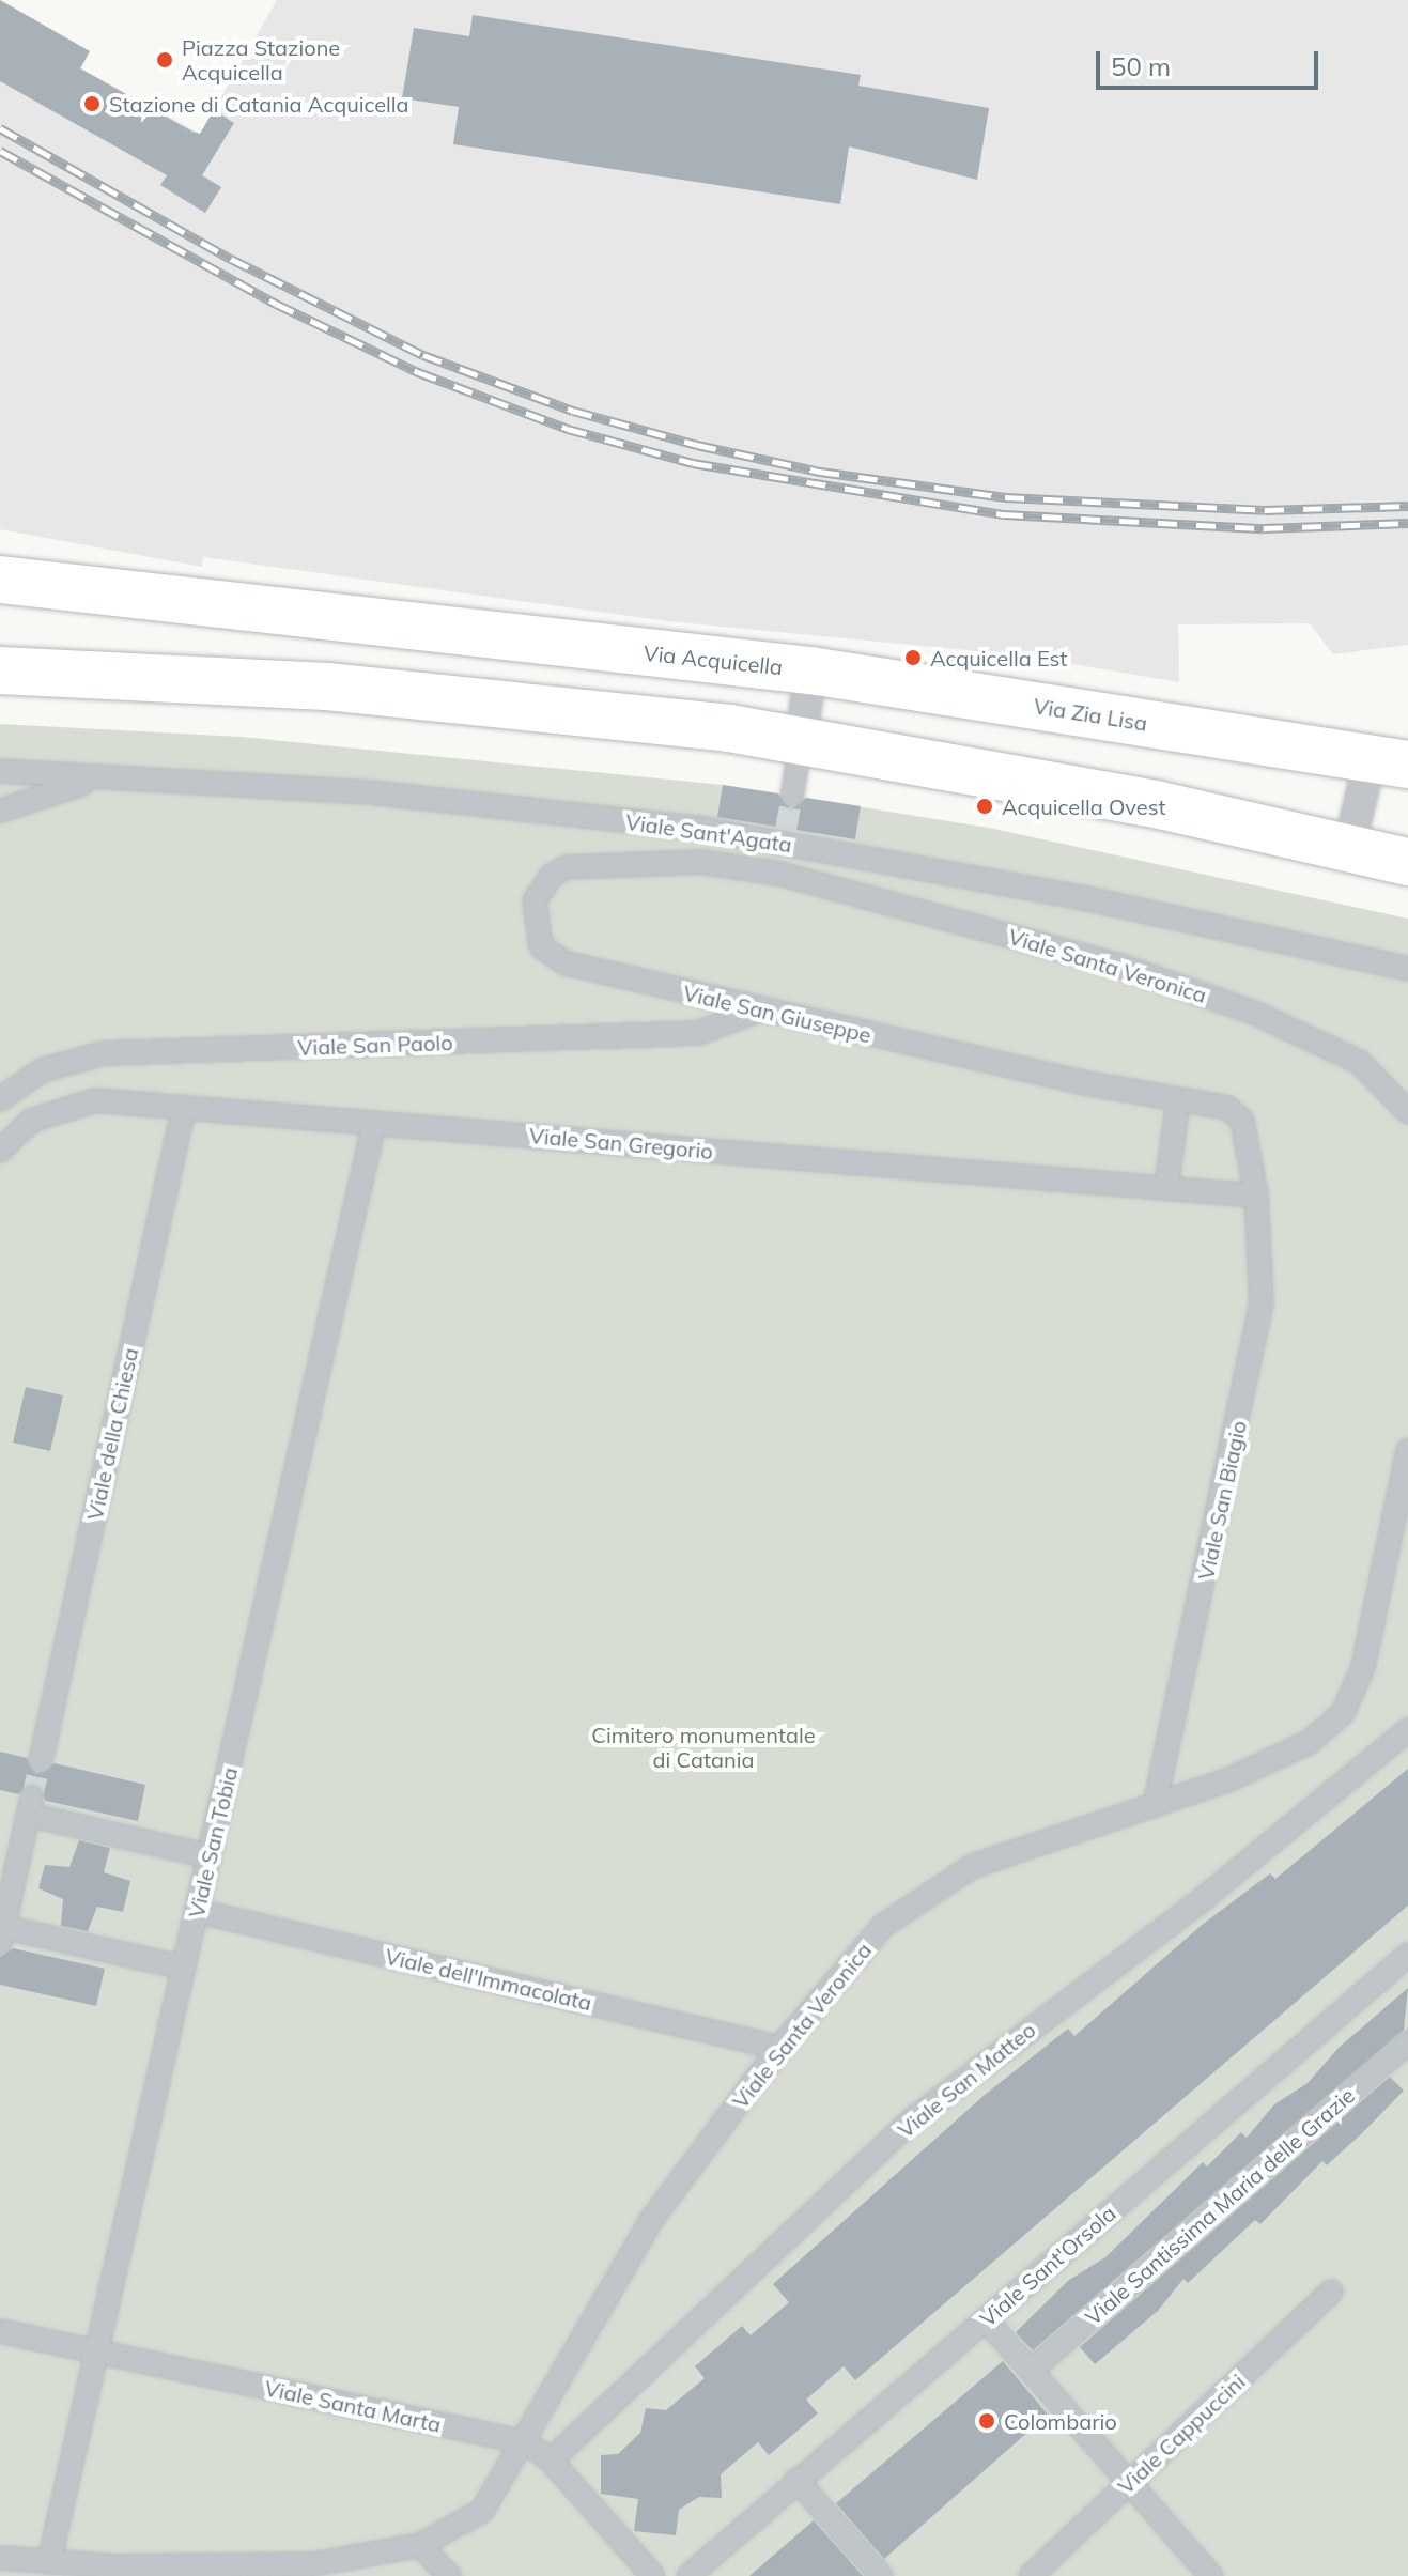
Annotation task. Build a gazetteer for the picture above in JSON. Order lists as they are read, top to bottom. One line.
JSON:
{"streets":{"main road":["Via Acquicella","Via Zia Lisa"],"street":["Viale Sant'Agata","Viale Santa Veronica","Viale San Giuseppe","Viale San Paolo","Viale San Gregorio","Viale della Chiesa","Viale San Biagio","Viale San Tobia","Viale dell'Immacolata","Viale San Matteo","Viale Santissima Maria delle Grazie","Viale Sant'Orsola","Viale Santa Marta","Viale Cappuccini"]},"crossings":[["Via Acquicella","Via Zia Lisa"],["Viale Santa Veronica","Viale San Giuseppe"],["Viale Santa Veronica","Viale San Biagio"],["Viale Santa Veronica","Viale San Tobia"],["Viale Santa Veronica","Viale dell'Immacolata"],["Viale Santa Veronica","Viale Santa Marta"],["Viale San Giuseppe","Viale San Paolo"],["Viale San Giuseppe","Viale San Gregorio"],["Viale San Giuseppe","Viale San Biagio"],["Viale San Gregorio","Viale della Chiesa"],["Viale San Gregorio","Viale San Biagio"],["Viale San Gregorio","Viale San Tobia"],["Viale San Tobia","Viale dell'Immacolata"],["Viale San Tobia","Viale Santa Marta"],["Viale San Matteo","Viale Santa Marta"]],"parks":["Cimitero monumentale di Catania"],"places":["Piazza Stazione Acquicella","Stazione di Catania Acquicella","Acquicella Est","Acquicella Ovest","Colombario"],"scale_bar":"50 m"}
